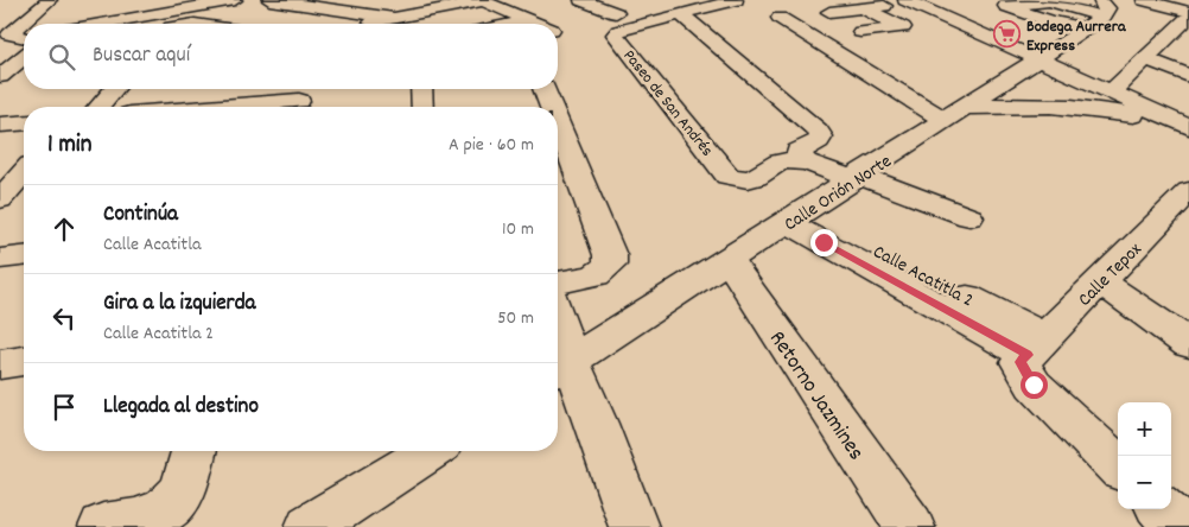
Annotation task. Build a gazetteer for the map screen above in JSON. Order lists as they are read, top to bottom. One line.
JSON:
{"streets":{"street":["Paseo de San Andrés","Calle Orión Norte","Calle Tepox","Calle Acatitla 2","Retorno Jazmines"]},"crossings":[["Calle Orión Norte","Calle Acatitla 2"],["Calle Orión Norte","Retorno Jazmines"],["Calle Tepox","Calle Acatitla 2"]],"places":{"supermarket":["Bodega Aurrera Express"]},"page":{"search":"Buscar aquí","heading":["1 min","A pie · 60 m"],"list":[["Continúa","Calle Acatitla","10 m"],["Gira a la izquierda","Calle Acatitla 2","50 m"],"Llegada al destino"],"map_buttons":["+","−"]}}
